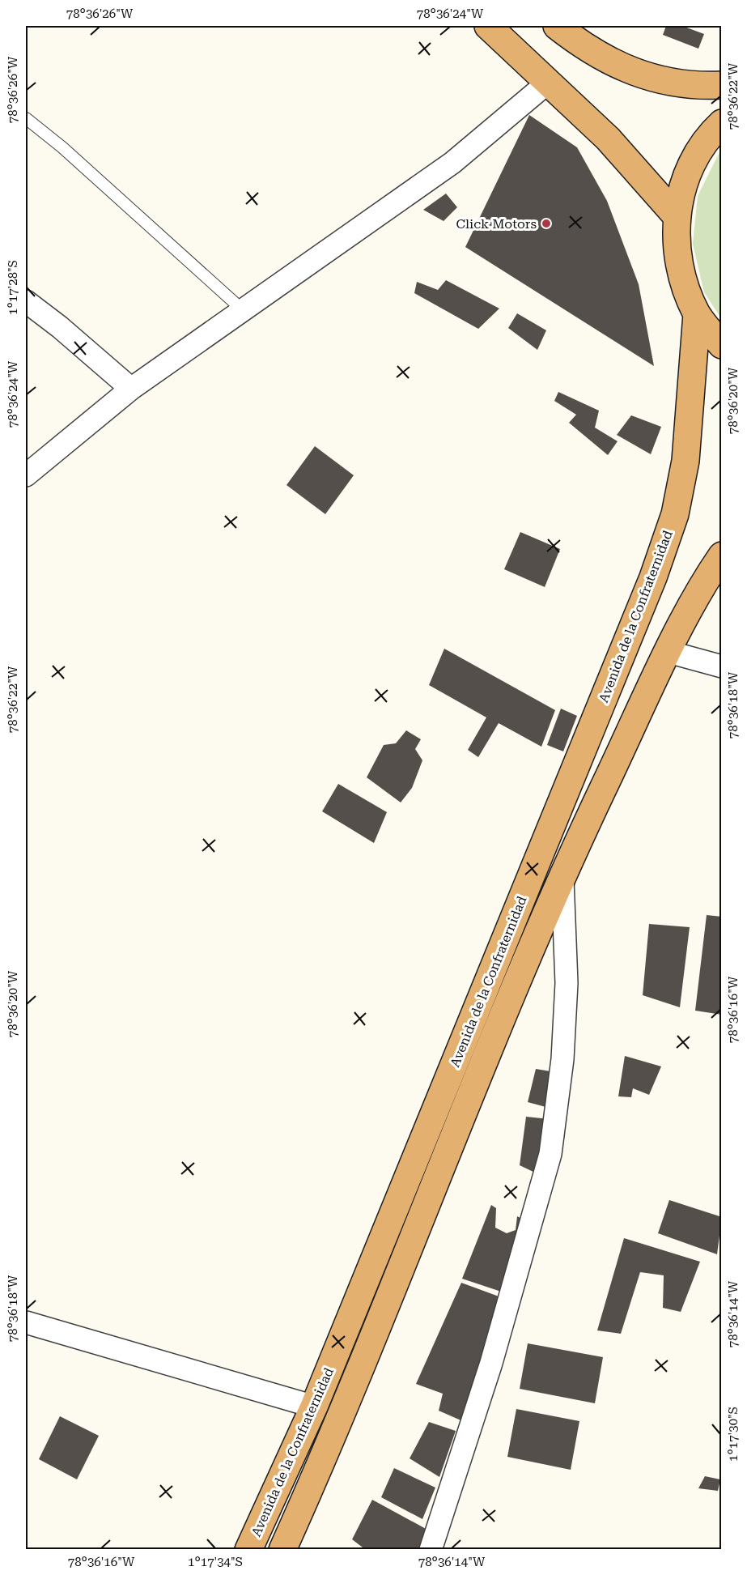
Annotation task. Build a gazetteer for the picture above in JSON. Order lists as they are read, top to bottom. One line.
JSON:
{"streets":{"highway":["Avenida de la Confraternidad"]},"places":["Click Motors"],"coordinates":["78°36'26\"W","78°36'24\"W","78°36'22\"W","1°17'28\"S","78°36'20\"W","78°36'18\"W","78°36'16\"W","78°36'14\"W","1°17'30\"S","1°17'34\"S"]}
